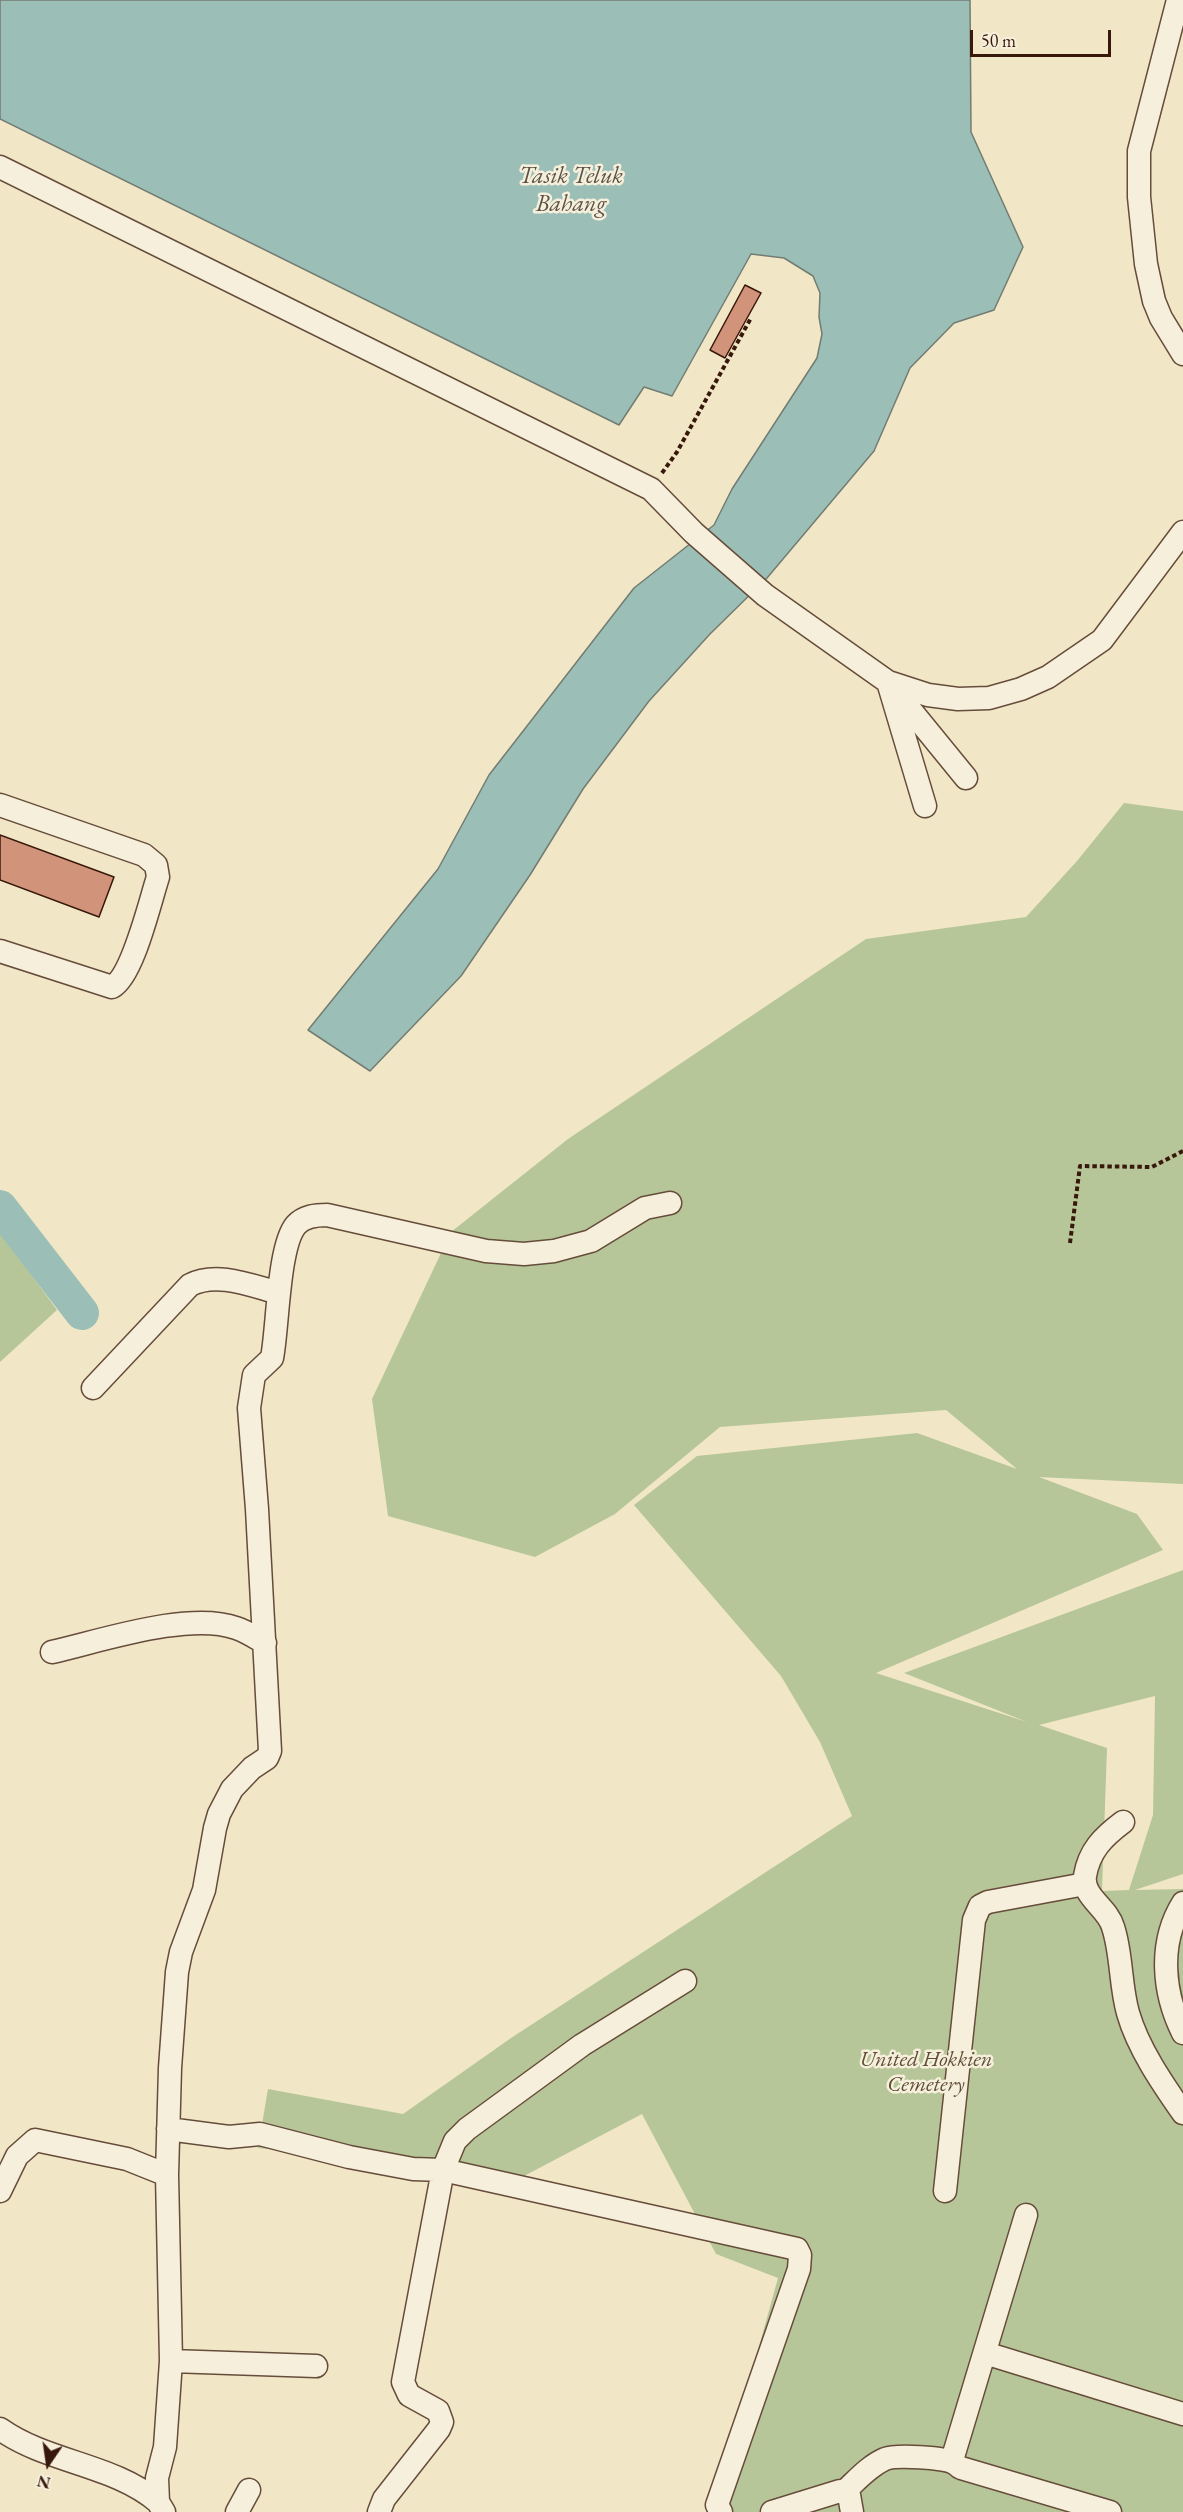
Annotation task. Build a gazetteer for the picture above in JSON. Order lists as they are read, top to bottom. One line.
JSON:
{"water":["Tasik Teluk Bahang"],"parks":["United Hokkien Cemetery"],"scale_bar":"50 m","north":"bottom"}
